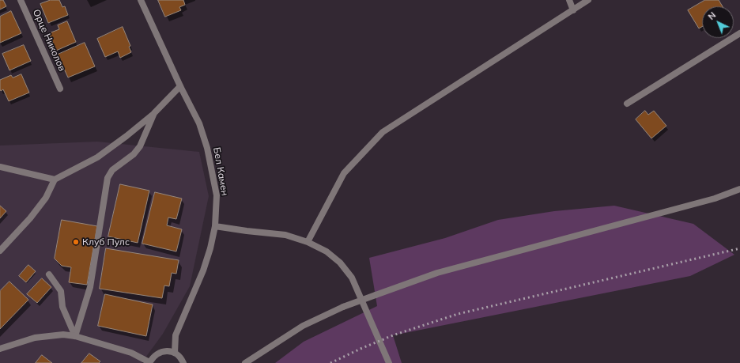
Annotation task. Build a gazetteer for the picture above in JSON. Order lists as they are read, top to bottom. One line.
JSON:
{"streets":{"street":["Орце Николов","Бел Камен"]},"places":["Клуб Пулс"],"north":"top left"}
